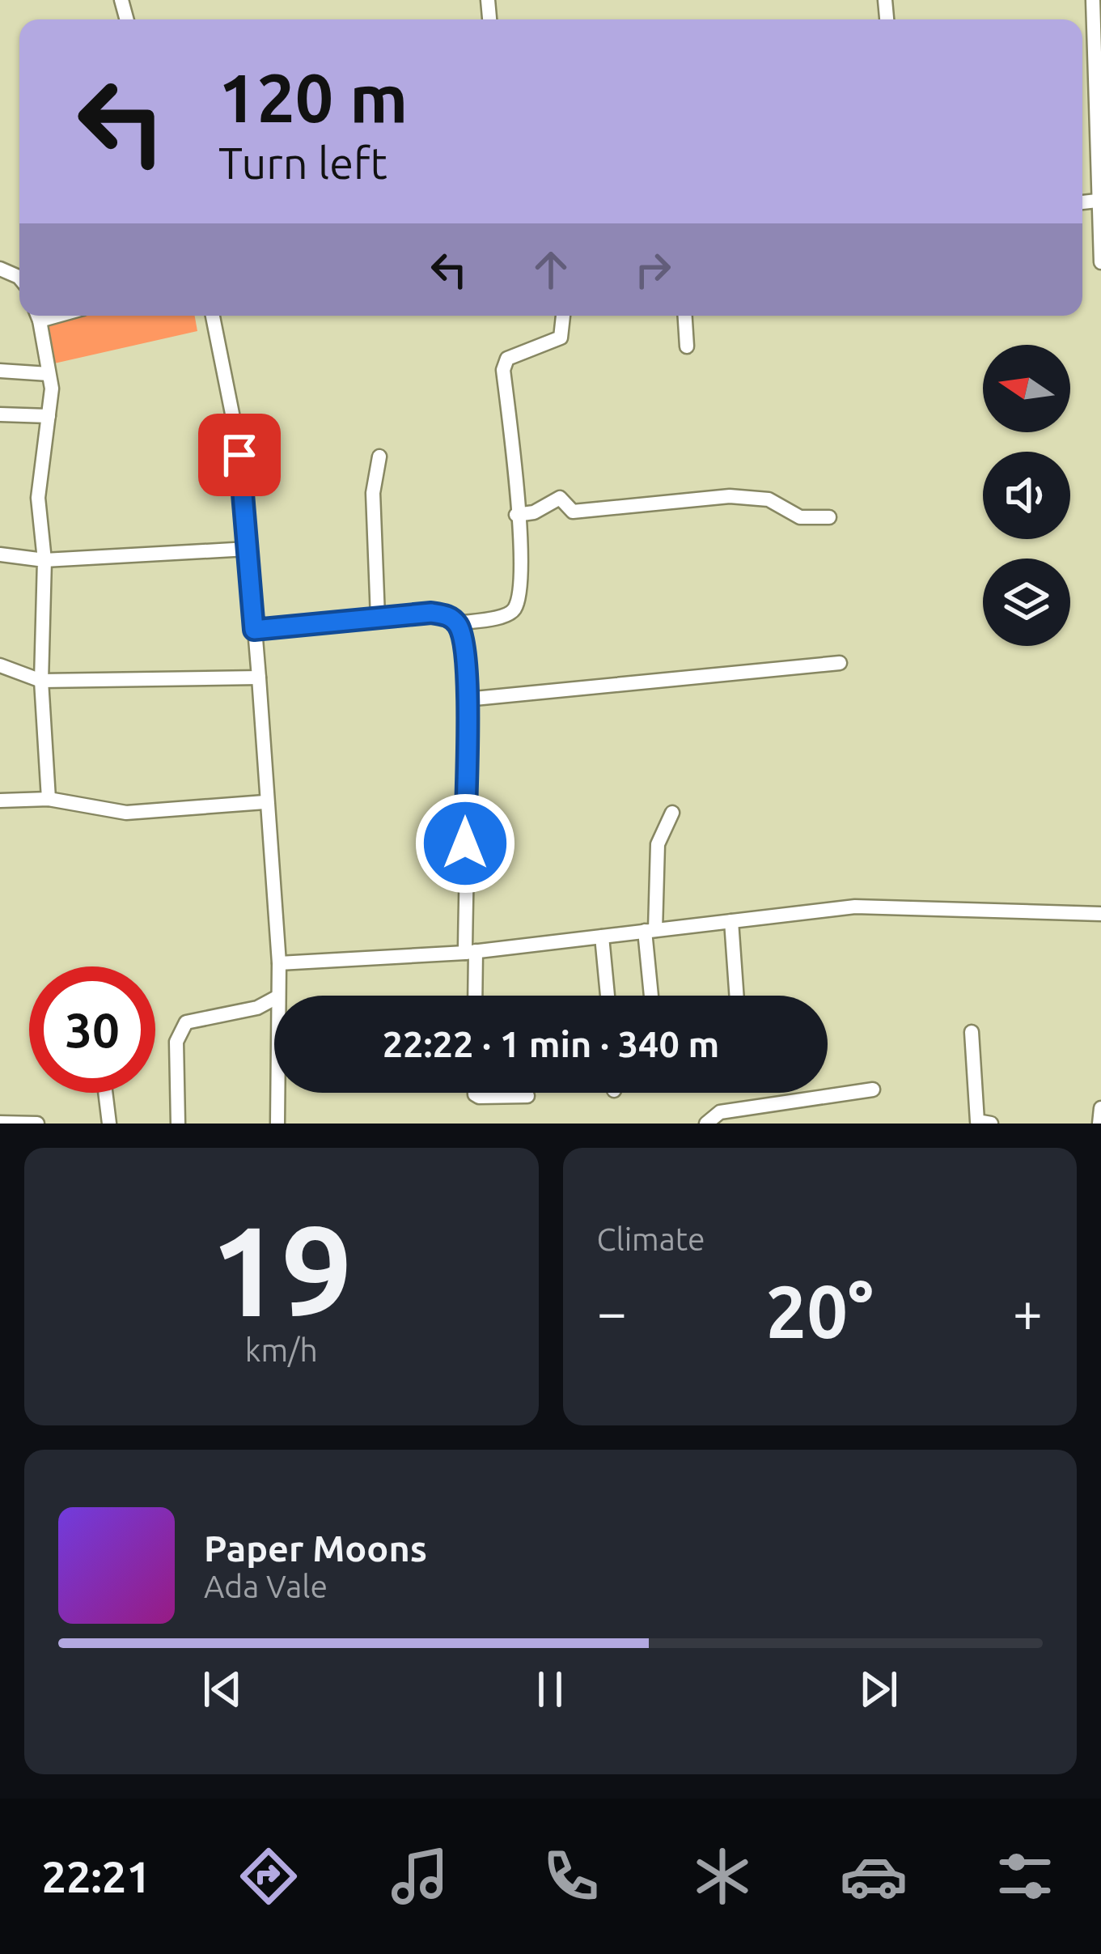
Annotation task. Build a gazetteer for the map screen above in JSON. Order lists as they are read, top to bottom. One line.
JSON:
{"north":"left","page":{"turn":["120 m","Turn left"],"limit":"30","trip":"22:22 · 1 min · 340 m","tile":[["19","km/h"],"Climate"],"heat":["−","20°","+"],"song":["Paper Moons","Ada Vale"],"tabs":"22:21"}}
